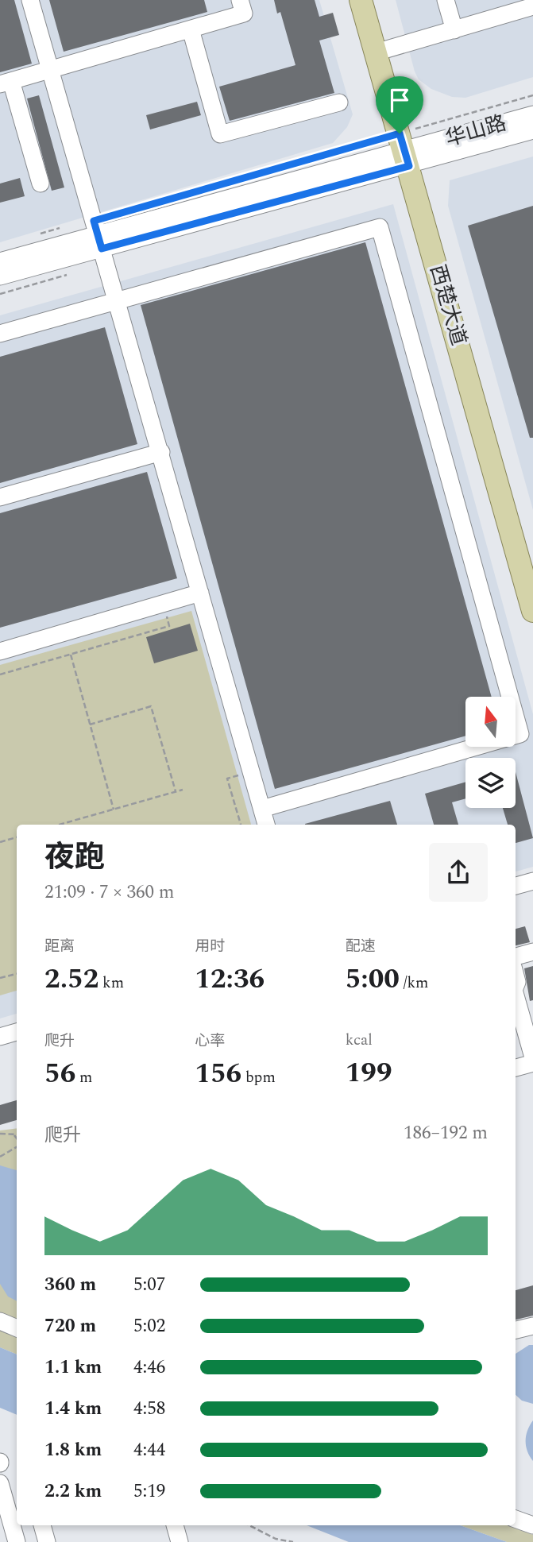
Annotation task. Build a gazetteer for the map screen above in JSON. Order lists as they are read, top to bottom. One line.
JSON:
{"streets":{"main road":["西楚大道"],"street":["华山路"]},"crossings":[["华山路","西楚大道"]],"north":"top","page":{"heading":["夜跑","21:09 · 7 × 360 m"],"stats":[["距离","2.52 km"],["用时","12:36"],["配速","5:00 /km"],["爬升","56 m"],["心率","156 bpm"],["kcal","199"]],"chart":["爬升","186–192 m"],"list":[{"name":"360 m","note":"5:07"},{"name":"720 m","note":"5:02"},{"name":"1.1 km","note":"4:46"},{"name":"1.4 km","note":"4:58"},{"name":"1.8 km","note":"4:44"},{"name":"2.2 km","note":"5:19"}]}}
